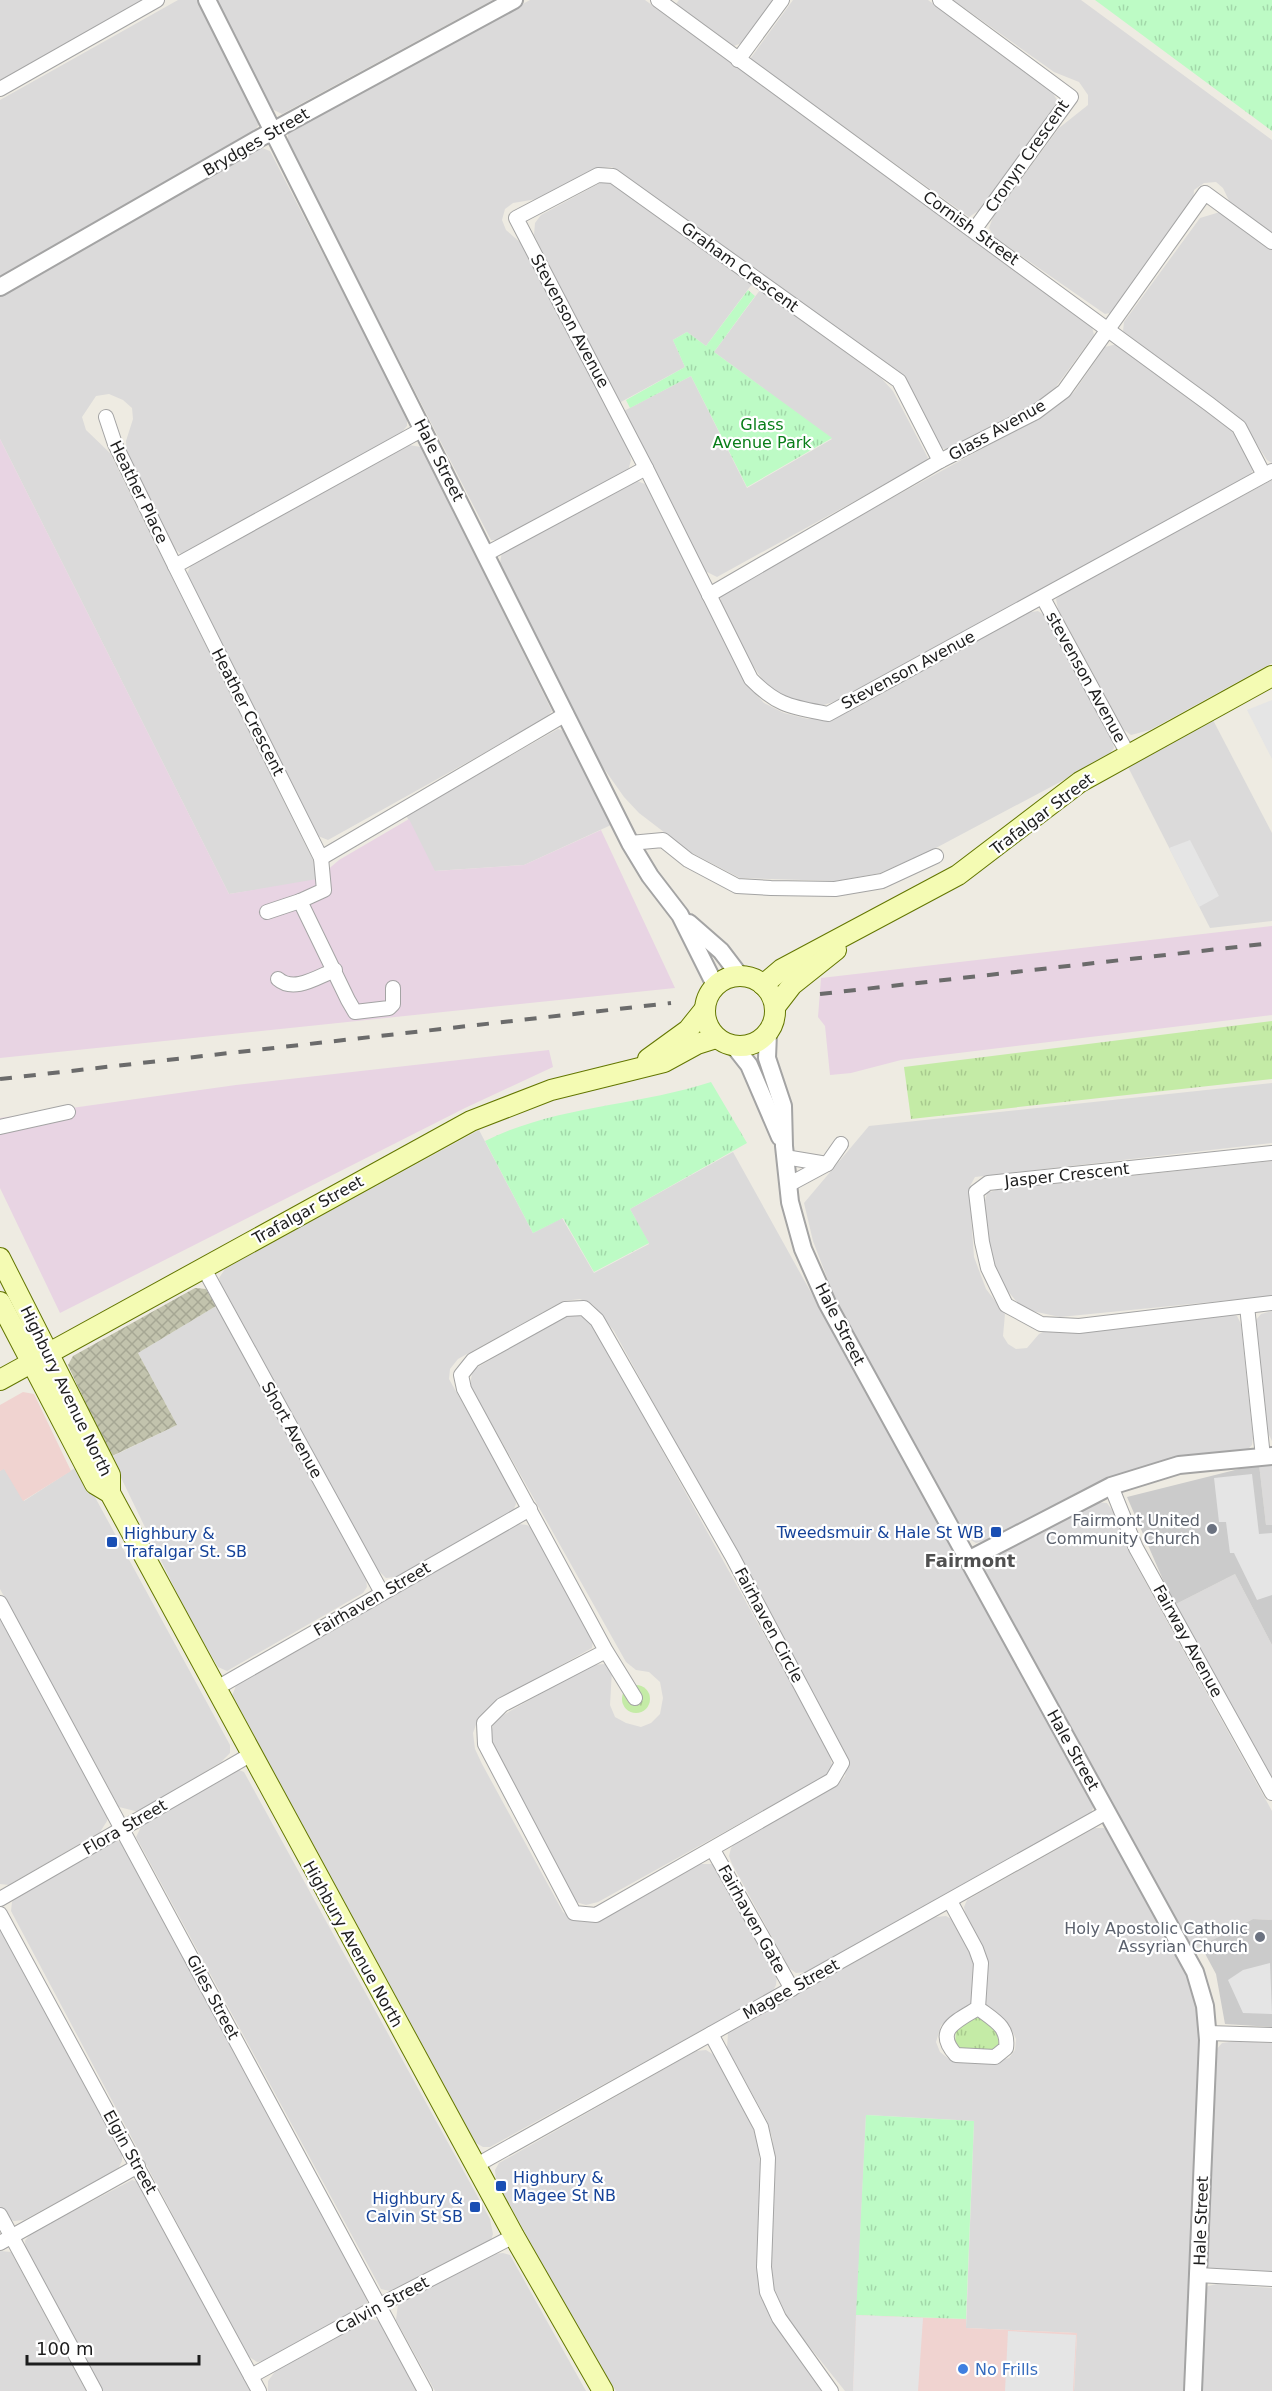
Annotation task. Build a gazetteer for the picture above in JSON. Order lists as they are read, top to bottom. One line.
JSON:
{"streets":{"main road":["Trafalgar Street","Highbury Avenue North"],"street":["Brydges Street","Cronyn Crescent","Cornish Street","Graham Crescent","Stevenson Avenue","Glass Avenue","Hale Street","Heather Place","stevenson Avenue","Heather Crescent","Jasper Crescent","Short Avenue","Fairhaven Street","Fairhaven Circle","Fairway Avenue","Flora Street","Fairhaven Gate","Magee Street","Giles Street","Elgin Street","Calvin Street"]},"crossings":[["Brydges Street","Hale Street"],["Cronyn Crescent","Cornish Street"],["Cornish Street","Stevenson Avenue"],["Cornish Street","Glass Avenue"],["Graham Crescent","Stevenson Avenue"],["Graham Crescent","Glass Avenue"],["Stevenson Avenue","Glass Avenue"],["Stevenson Avenue","stevenson Avenue"],["Hale Street","Trafalgar Street"],["Hale Street","Magee Street"],["Heather Place","Heather Crescent"],["stevenson Avenue","Trafalgar Street"],["Trafalgar Street","Highbury Avenue North"],["Trafalgar Street","Short Avenue"],["Highbury Avenue North","Fairhaven Street"],["Highbury Avenue North","Flora Street"],["Highbury Avenue North","Magee Street"],["Highbury Avenue North","Calvin Street"],["Short Avenue","Fairhaven Street"],["Fairhaven Street","Fairhaven Circle"],["Fairhaven Circle","Fairhaven Gate"],["Flora Street","Giles Street"],["Fairhaven Gate","Magee Street"],["Giles Street","Calvin Street"],["Elgin Street","Calvin Street"]],"districts":["Fairmont"],"parks":["Glass Avenue Park"],"places":{"other":["Fairmont United Community Church","Holy Apostolic Catholic Assyrian Church","No Frills"],"transit":["Tweedsmuir & Hale St WB","Highbury & Trafalgar St. SB","Highbury & Magee St NB","Highbury & Calvin St SB"]},"scale_bar":"100 m"}
